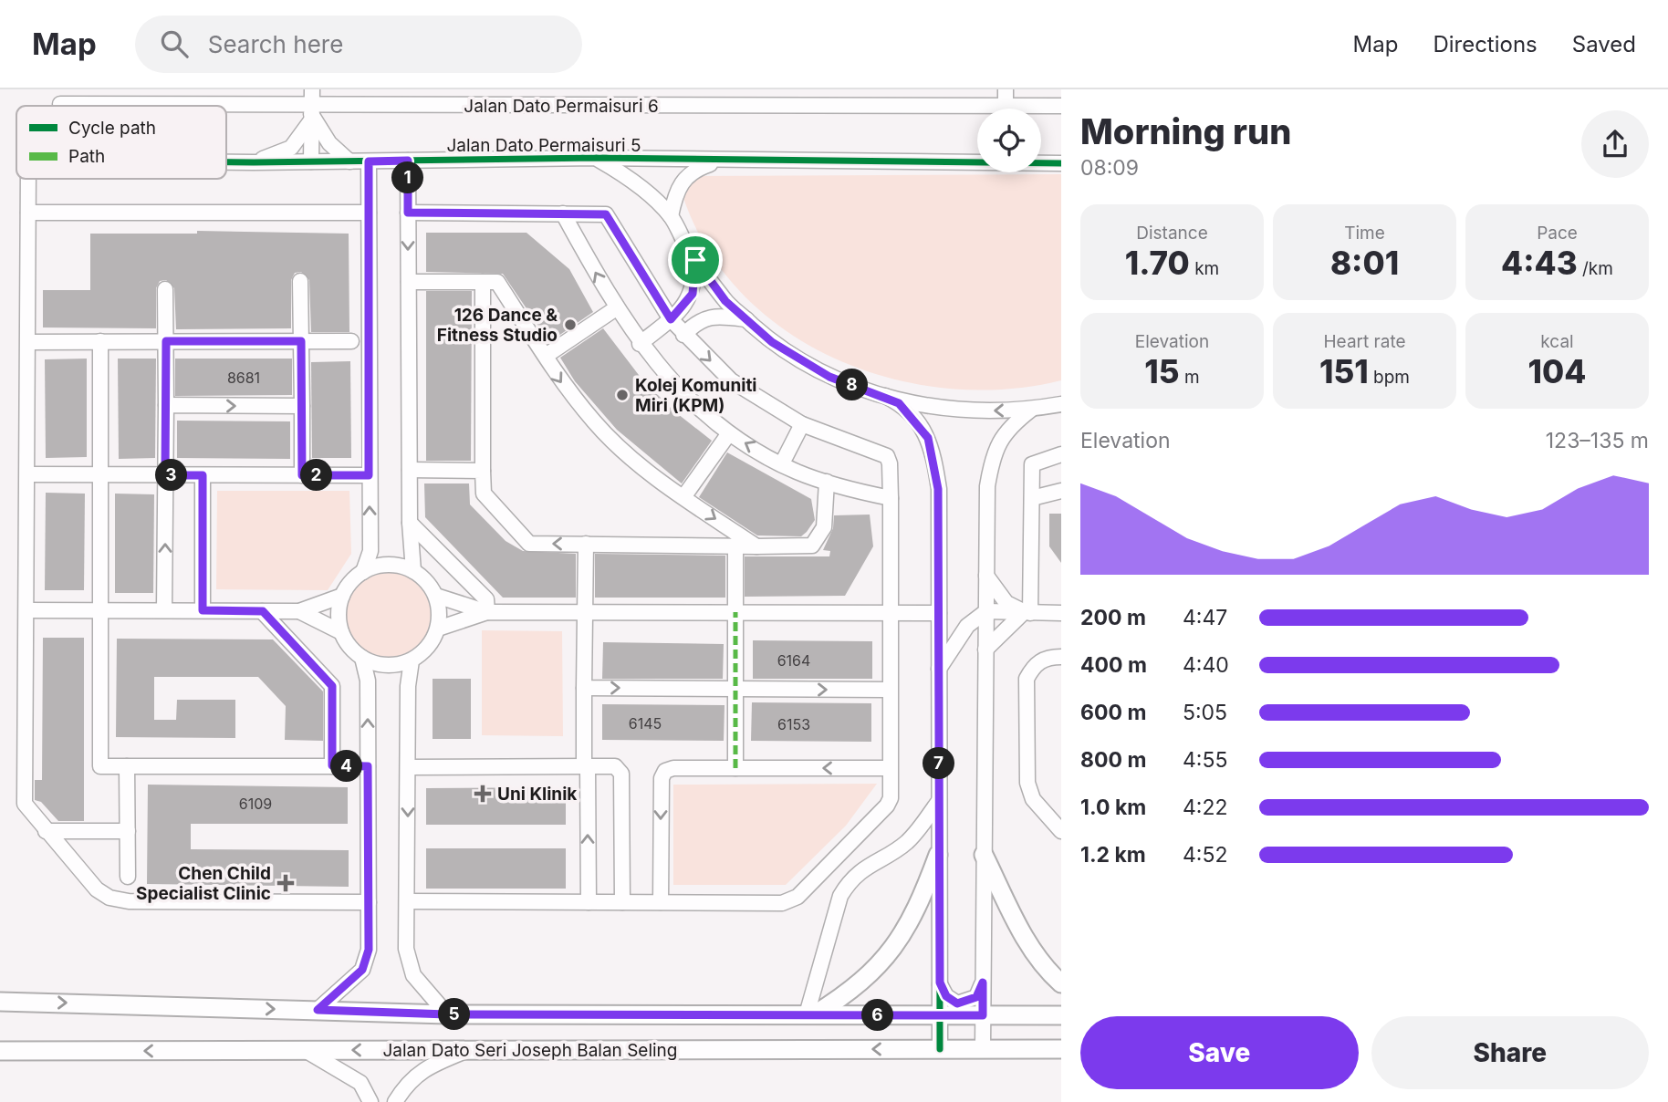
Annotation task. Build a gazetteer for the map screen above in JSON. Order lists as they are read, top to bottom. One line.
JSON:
{"streets":{"main road":["Jalan Dato Seri Joseph Balan Seling"],"street":["Jalan Dato Permaisuri 6","Jalan Dato Permaisuri 5"]},"places":{"other":["126 Dance & Fitness Studio","Kolej Komuniti Miri (KPM)"],"health":["Uni Klinik","Chen Child Specialist Clinic"]},"house_numbers":["8681","6164","6145","6153","6109"],"legend":["Cycle path","Path"],"page":{"header":"Map","search":"Search here","nav":["Map","Directions","Saved"],"heading":["Morning run","08:09"],"pins":["1","8","2","3","7","4","5","6"],"stats":[["Distance","1.70 km"],["Time","8:01"],["Pace","4:43 /km"],["Elevation","15 m"],["Heart rate","151 bpm"],["kcal","104"]],"chart":["Elevation","123–135 m"],"list":[{"name":"200 m","note":"4:47"},{"name":"400 m","note":"4:40"},{"name":"600 m","note":"5:05"},{"name":"800 m","note":"4:55"},{"name":"1.0 km","note":"4:22"},{"name":"1.2 km","note":"4:52"}],"buttons":["Save","Share"]}}
